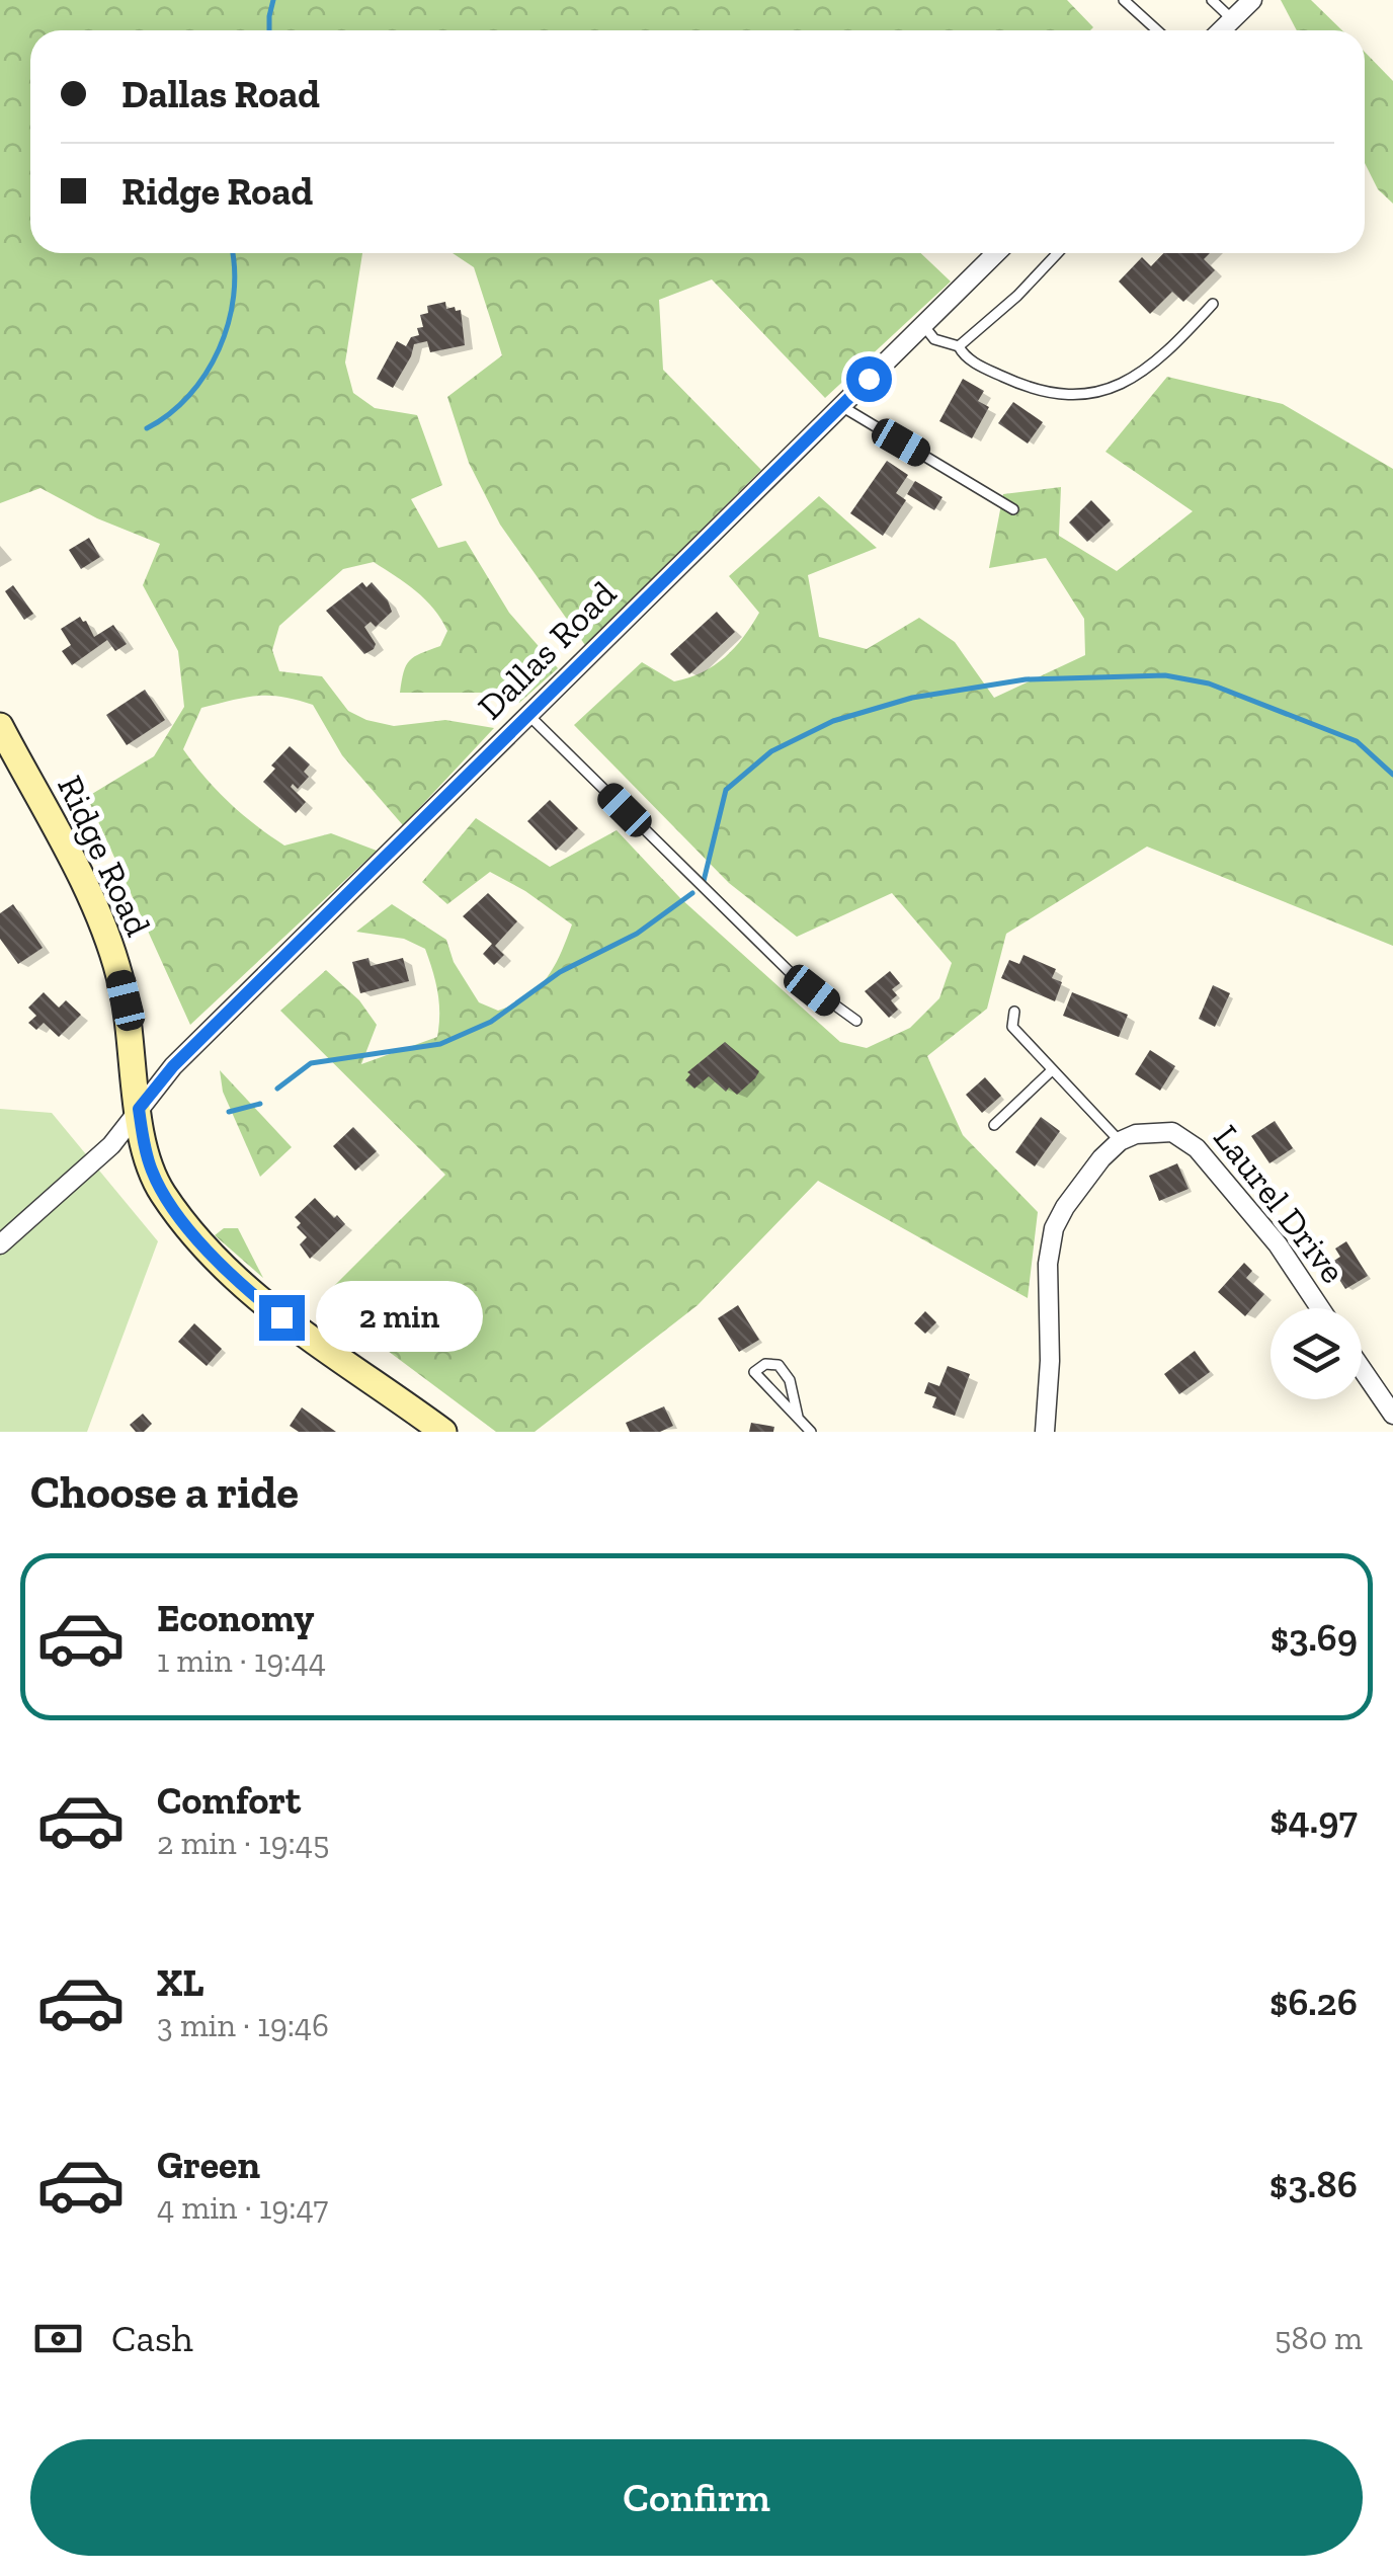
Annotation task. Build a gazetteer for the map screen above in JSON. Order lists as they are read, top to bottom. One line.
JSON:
{"streets":{"street":["Dallas Road","Ridge Road","Laurel Drive"]},"crossings":[["Dallas Road","Ridge Road"]],"page":{"banner":["Dallas Road","Ridge Road"],"bubble":"2 min","heading":"Choose a ride","list":[{"name":"Economy","note":"1 min · 19:44","value":"$3.69"},{"name":"Comfort","note":"2 min · 19:45","value":"$4.97"},{"name":"XL","note":"3 min · 19:46","value":"$6.26"},{"name":"Green","note":"4 min · 19:47","value":"$3.86"}],"pay":["Cash","580 m"],"buttons":"Confirm"}}
